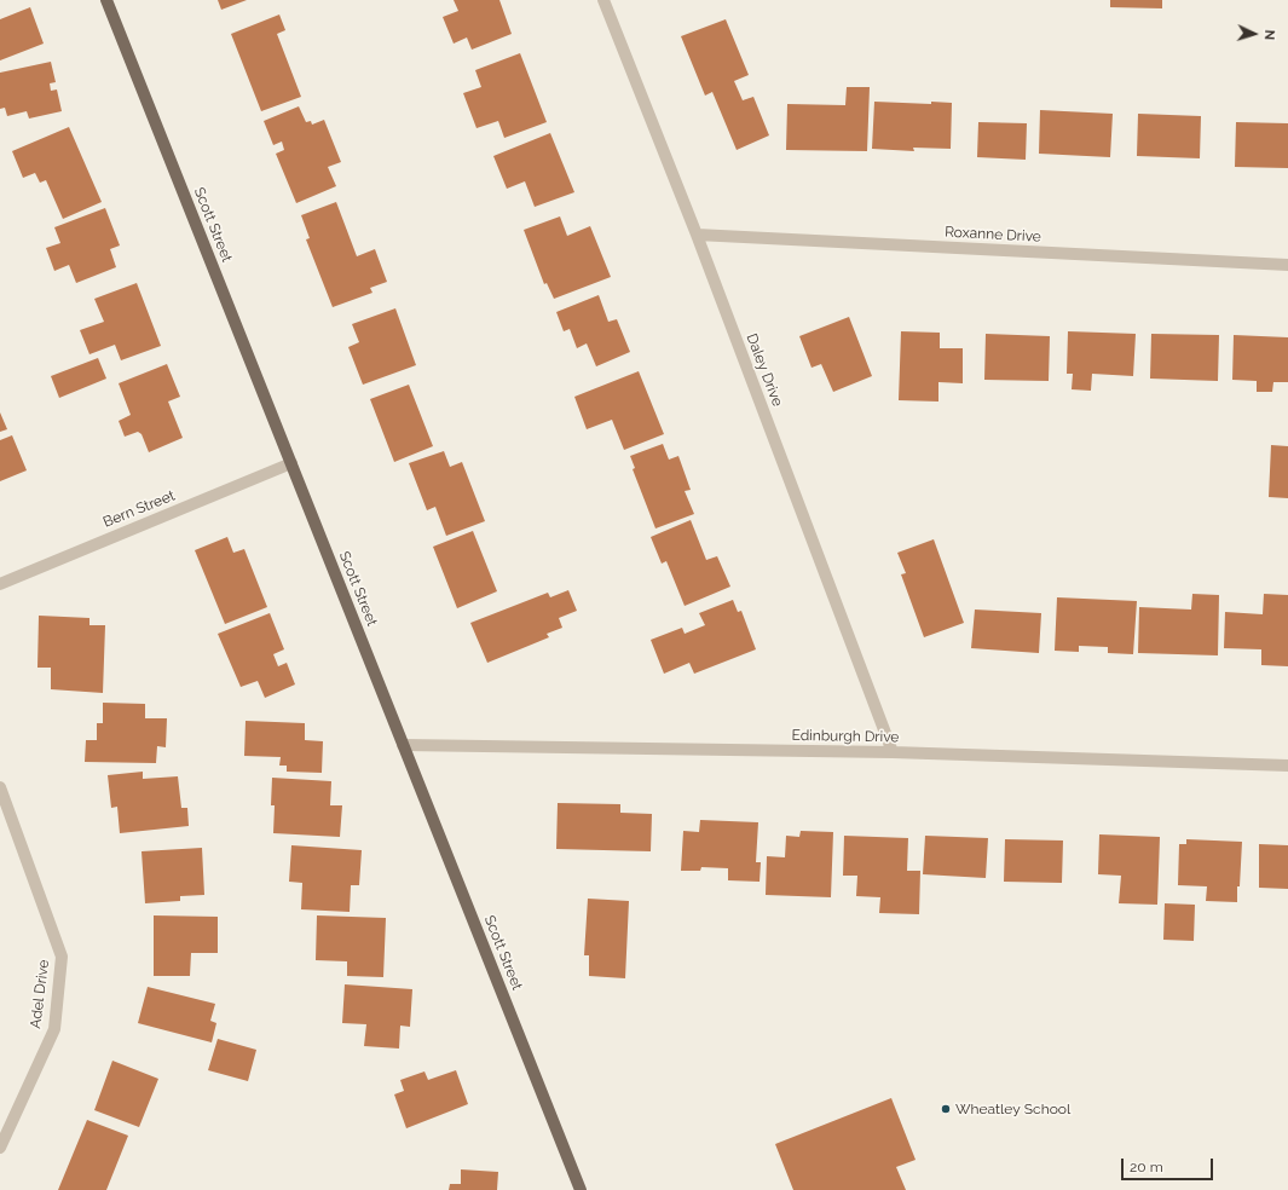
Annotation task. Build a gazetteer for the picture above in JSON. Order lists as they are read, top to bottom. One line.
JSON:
{"streets":{"main road":["Scott Street"],"street":["Roxanne Drive","Daley Drive","Bern Street","Edinburgh Drive","Adel Drive"]},"crossings":[["Scott Street","Bern Street"],["Scott Street","Edinburgh Drive"],["Roxanne Drive","Daley Drive"],["Daley Drive","Edinburgh Drive"]],"places":["Wheatley School"],"scale_bar":"20 m","north":"right"}
